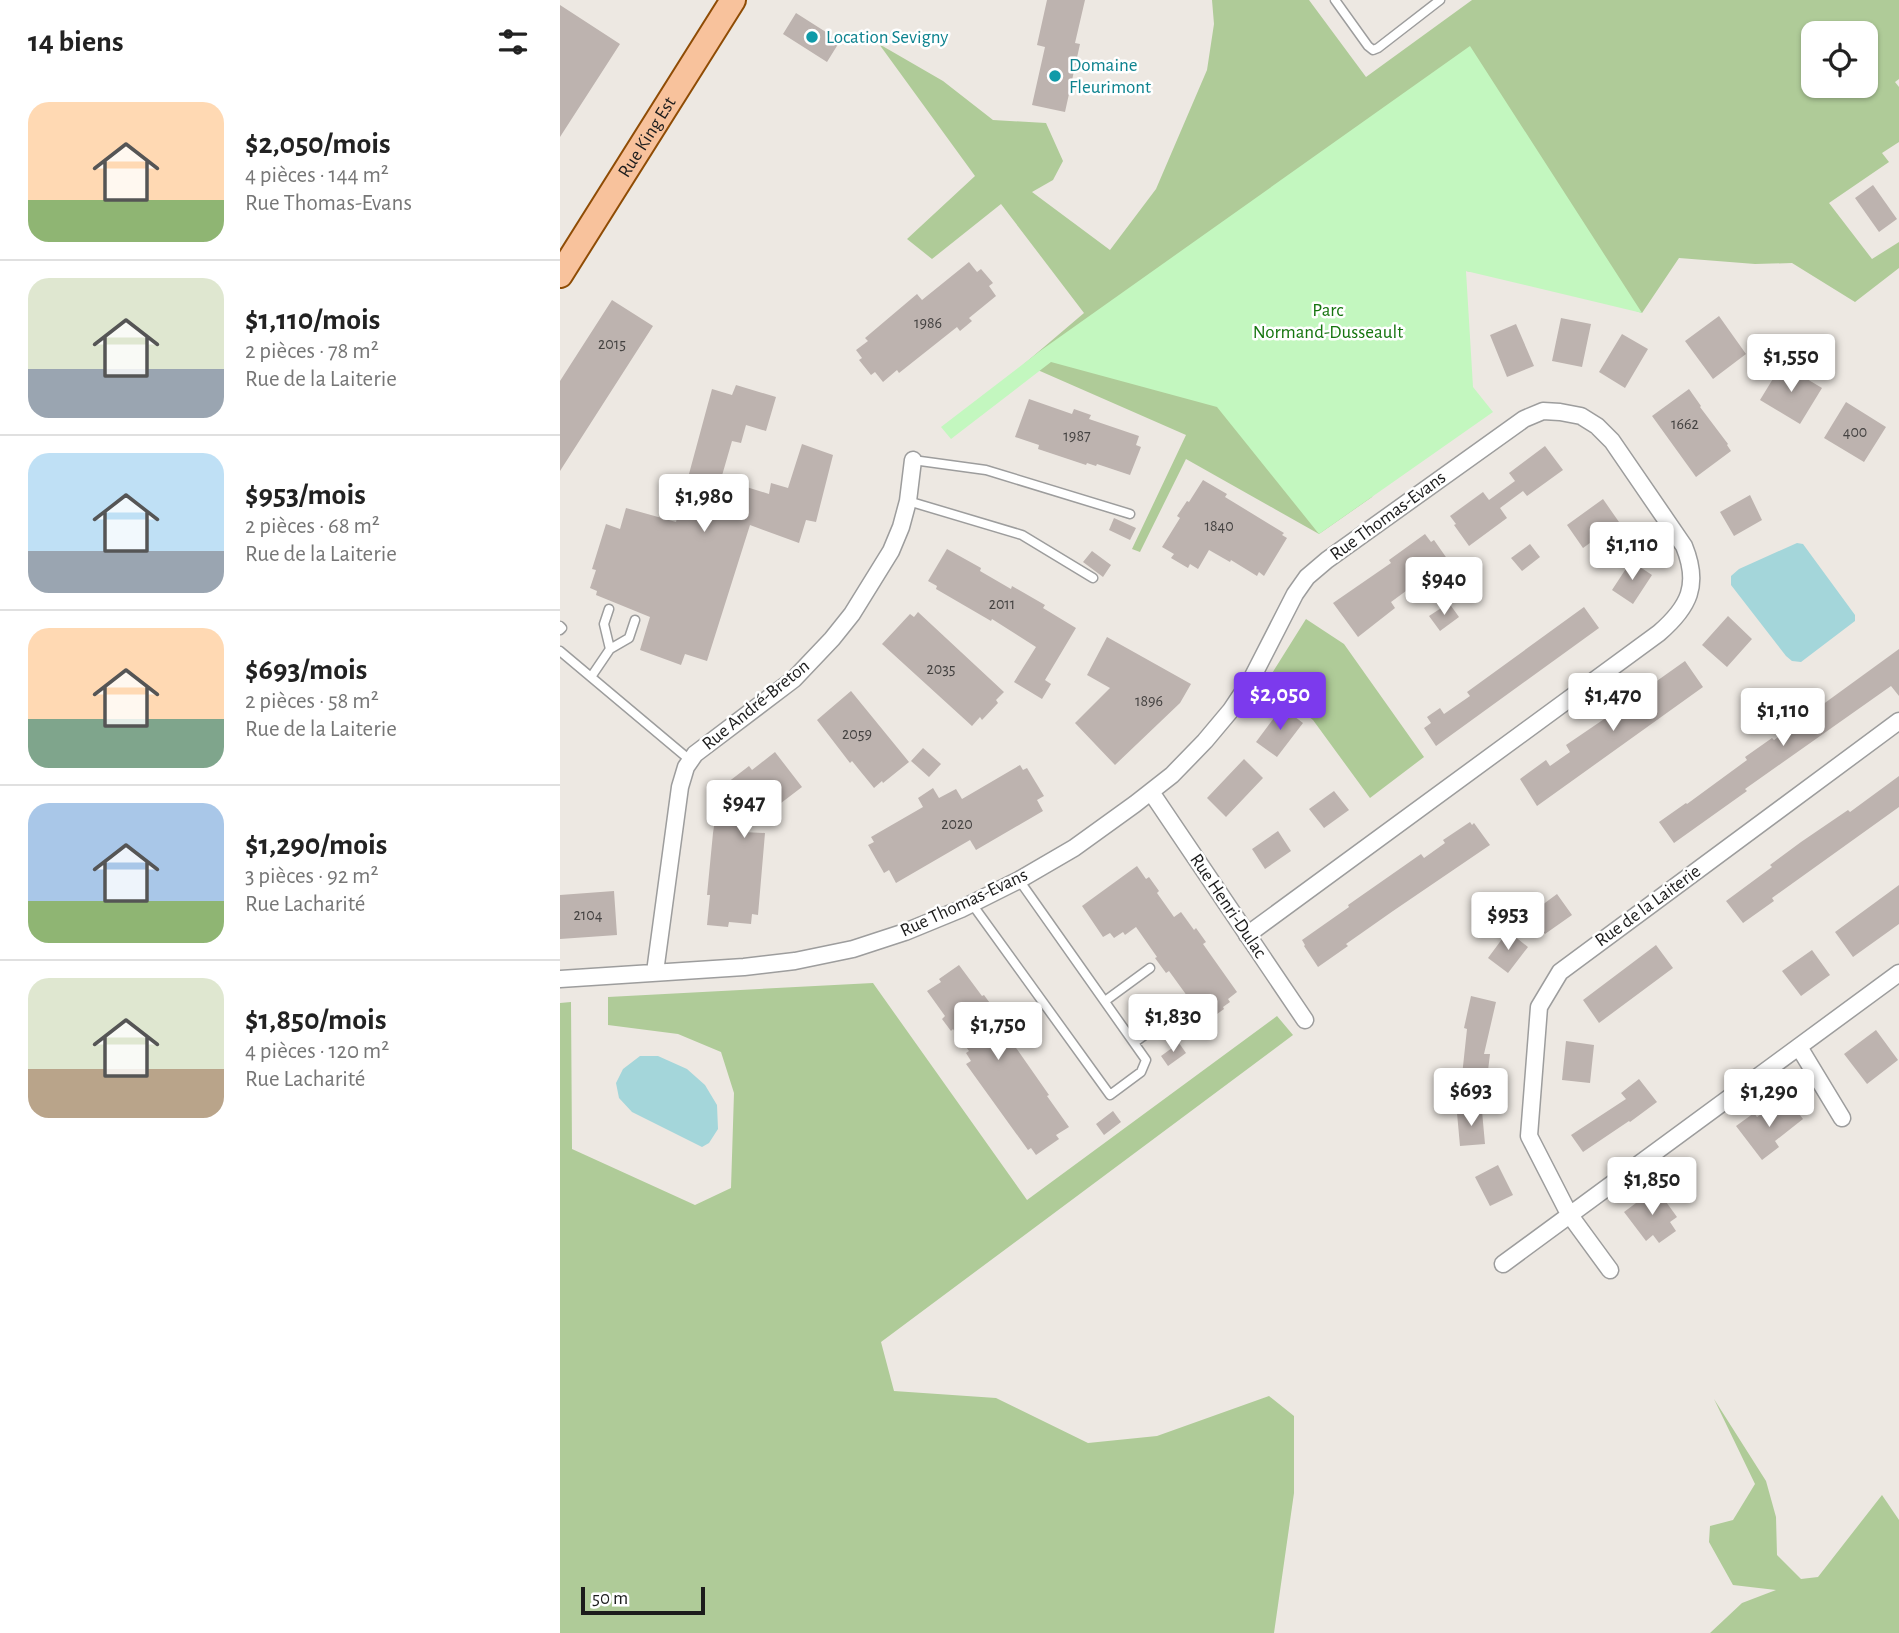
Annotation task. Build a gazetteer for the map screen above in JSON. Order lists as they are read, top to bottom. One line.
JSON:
{"streets":{"main road":["Rue King Est"],"street":["Rue Thomas-Evans","Rue André-Breton","Rue Henri-Dulac","Rue de la Laiterie"]},"crossings":[["Rue Thomas-Evans","Rue André-Breton"],["Rue Thomas-Evans","Rue Henri-Dulac"]],"parks":["Parc Normand-Dusseault"],"places":["Location Sevigny","Domaine Fleurimont"],"house_numbers":["1986","2015","1662","400","1987","1840","2011","2035","1896","2059","2020","2104"],"scale_bar":"50 m","page":{"heading":"14 biens","list":[{"name":"$2,050/mois","note":"4 pièces · 144 m² · Rue Thomas-Evans"},{"name":"$1,110/mois","note":"2 pièces · 78 m² · Rue de la Laiterie"},{"name":"$953/mois","note":"2 pièces · 68 m² · Rue de la Laiterie"},{"name":"$693/mois","note":"2 pièces · 58 m² · Rue de la Laiterie"},{"name":"$1,290/mois","note":"3 pièces · 92 m² · Rue Lacharité"},{"name":"$1,850/mois","note":"4 pièces · 120 m² · Rue Lacharité"}],"price":["$1,550","$1,980","$1,110","$940","$2,050","$1,470","$1,110","$947","$953","$1,830","$1,750","$693","$1,290","$1,850"],"scale":"50 m"}}
